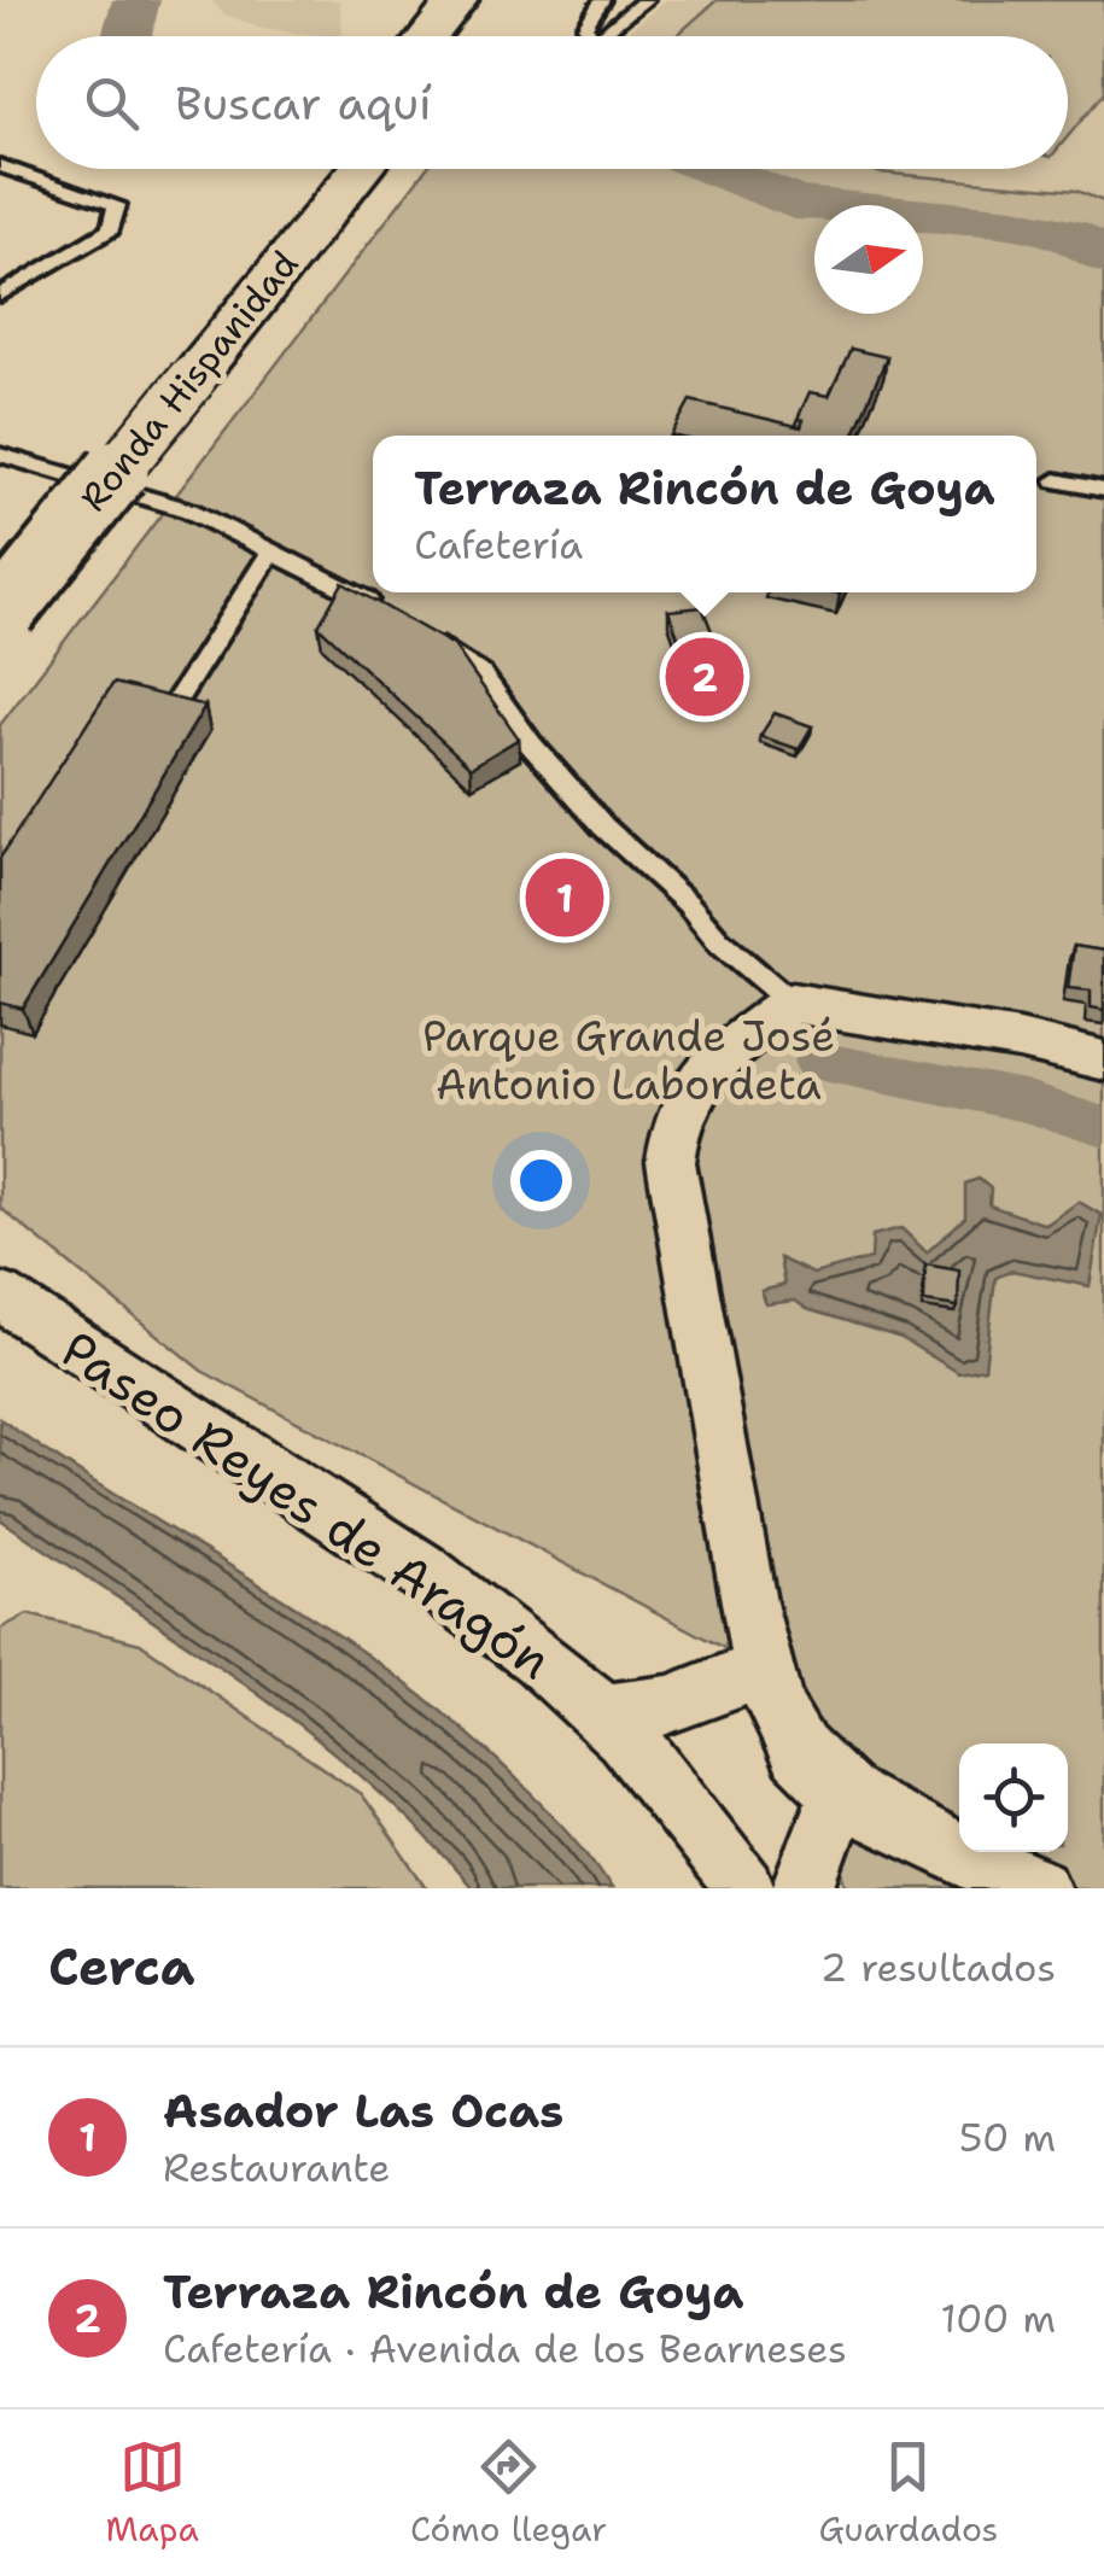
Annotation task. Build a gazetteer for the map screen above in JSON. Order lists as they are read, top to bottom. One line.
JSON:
{"streets":{"highway":["Ronda Hispanidad"],"street":["Paseo Reyes de Aragón"]},"parks":["Parque Grande José Antonio Labordeta"],"north":"right","page":{"search":"Buscar aquí","popup":["Terraza Rincón de Goya","Cafetería"],"pins":["2","1"],"heading":["Cerca","2 resultados"],"list":[{"mark":"1","name":"Asador Las Ocas","note":"Restaurante","value":"50 m"},{"mark":"2","name":"Terraza Rincón de Goya","note":"Cafetería · Avenida de los Bearneses","value":"100 m"}],"nav":["Mapa","Cómo llegar","Guardados"]}}
